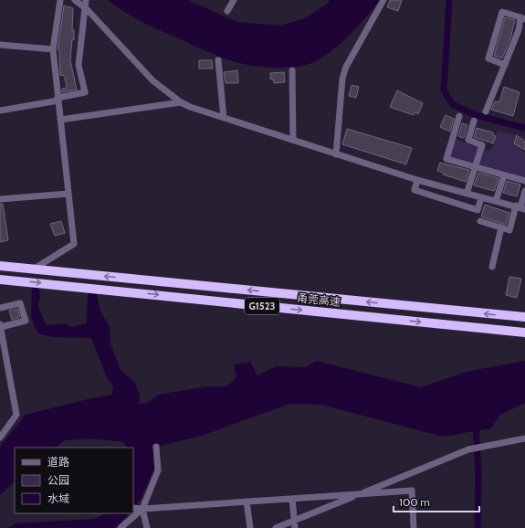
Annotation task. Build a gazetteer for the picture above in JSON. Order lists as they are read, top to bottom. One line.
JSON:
{"streets":{"highway":["甬莞高速","G1523"]},"legend":["道路","公园","水域"],"scale_bar":"100 m"}
